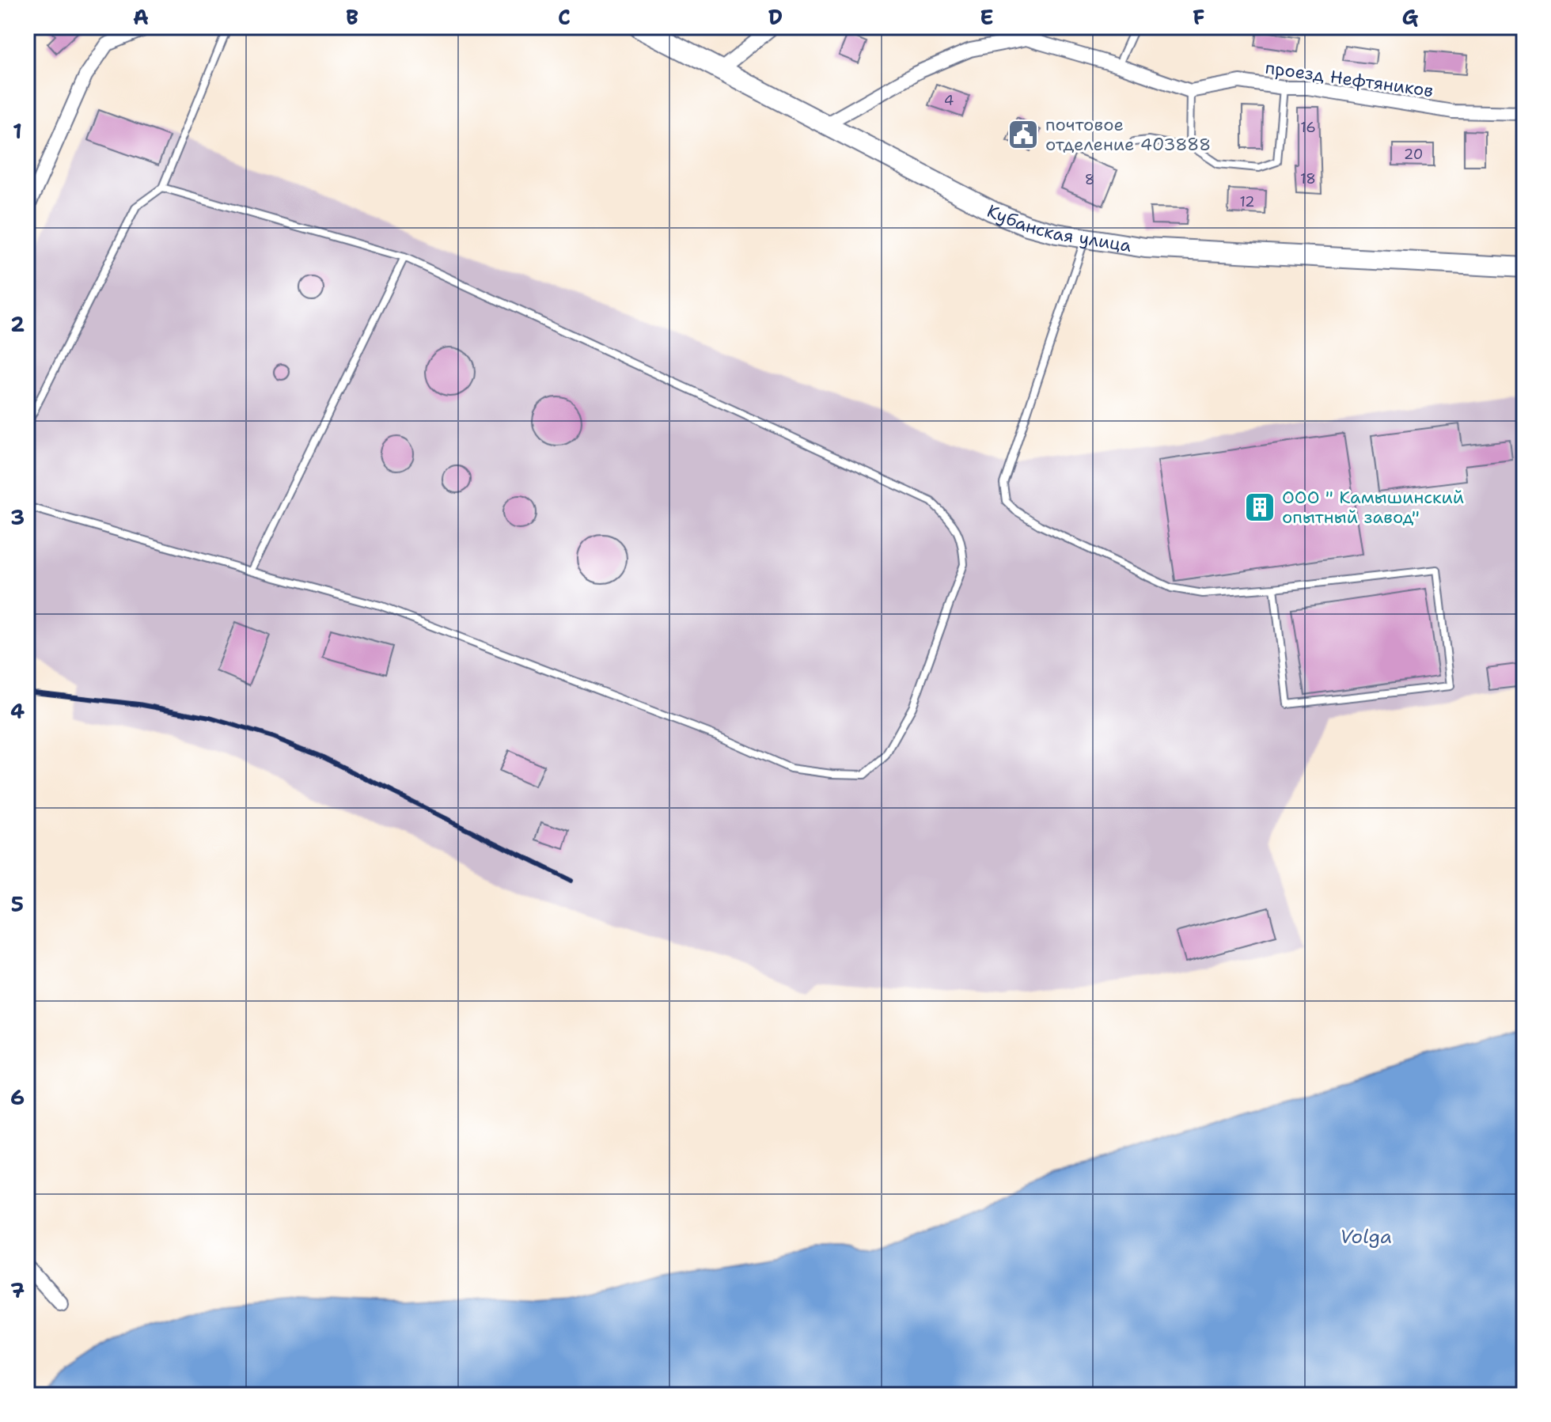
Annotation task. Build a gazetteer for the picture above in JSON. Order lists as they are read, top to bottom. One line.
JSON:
{"streets":{"street":["проезд Нефтяников","Кубанская улица"]},"water":["Volga"],"places":{"public building":["почтовое отделение 403888"],"building":["ООО \" Камышинский опытный завод\""]},"house_numbers":["4","16","20","18","8","12"],"grid":{"columns":["A","B","C","D","E","F","G"],"rows":["1","2","3","4","5","6","7"]}}
